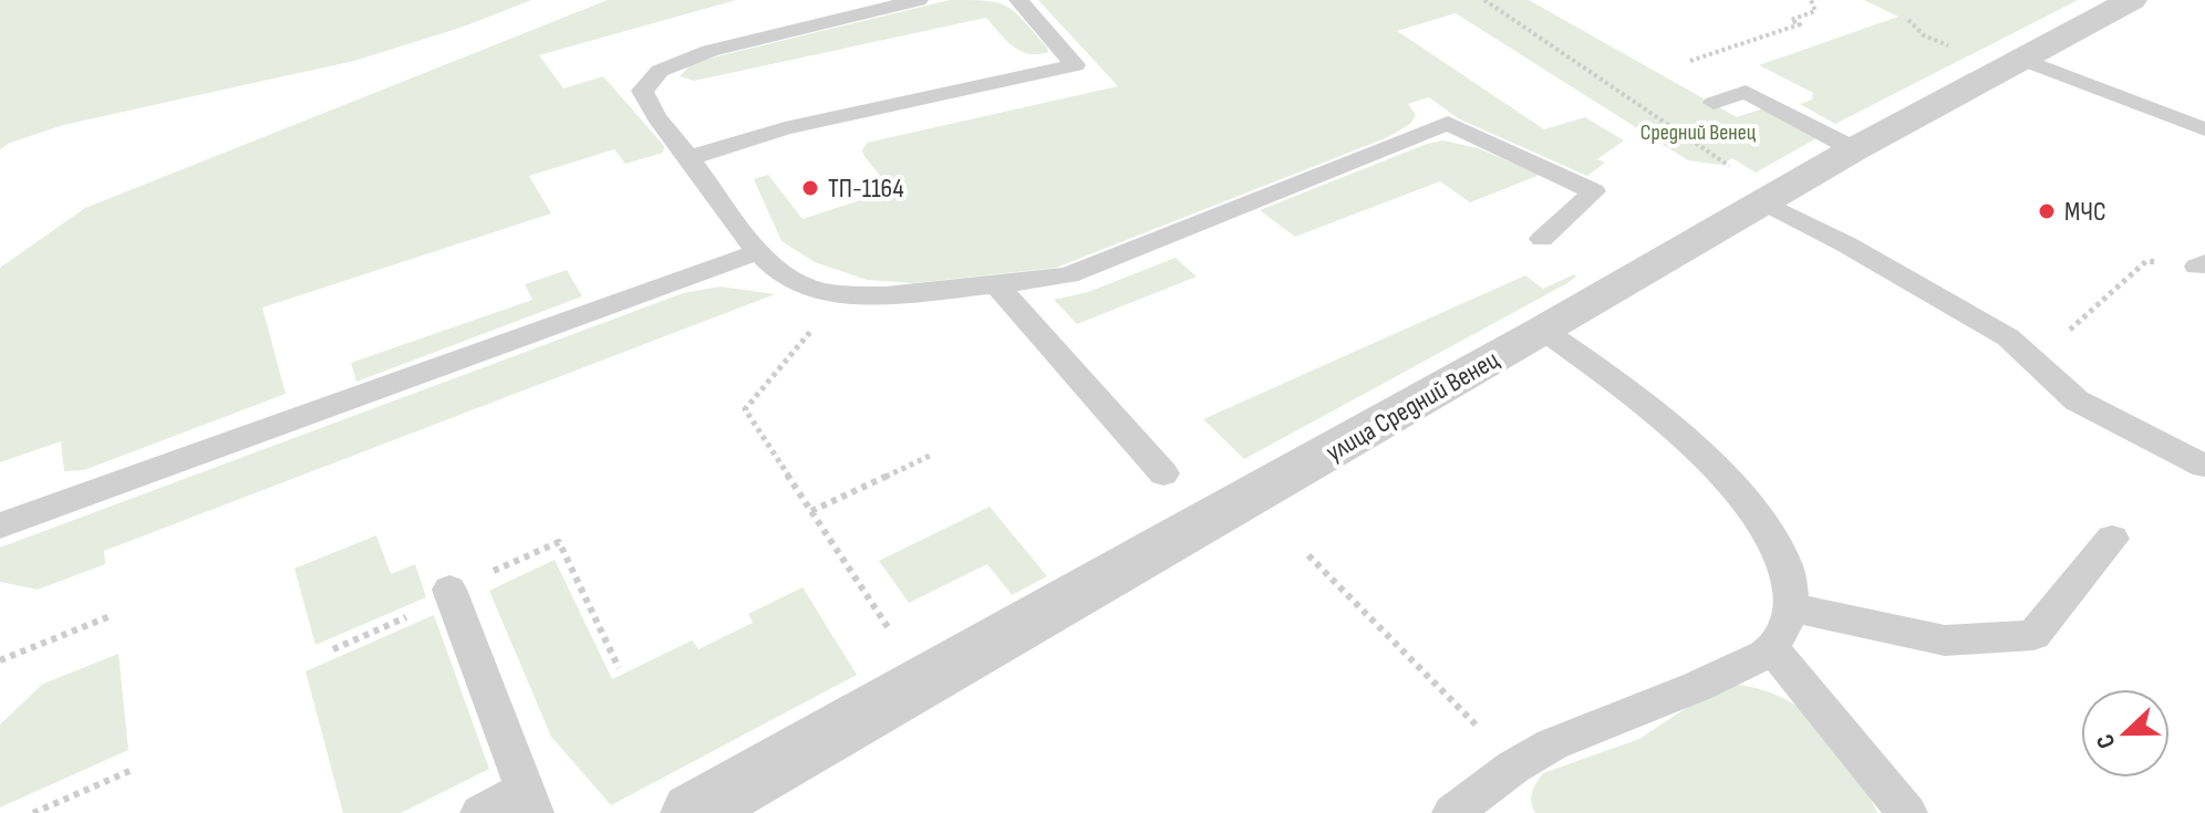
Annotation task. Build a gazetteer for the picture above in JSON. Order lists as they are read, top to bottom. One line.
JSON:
{"streets":{"street":["улица Средний Венец"]},"parks":["Средний Венец"],"places":["ТП-1164","МЧС"],"north":"left"}
